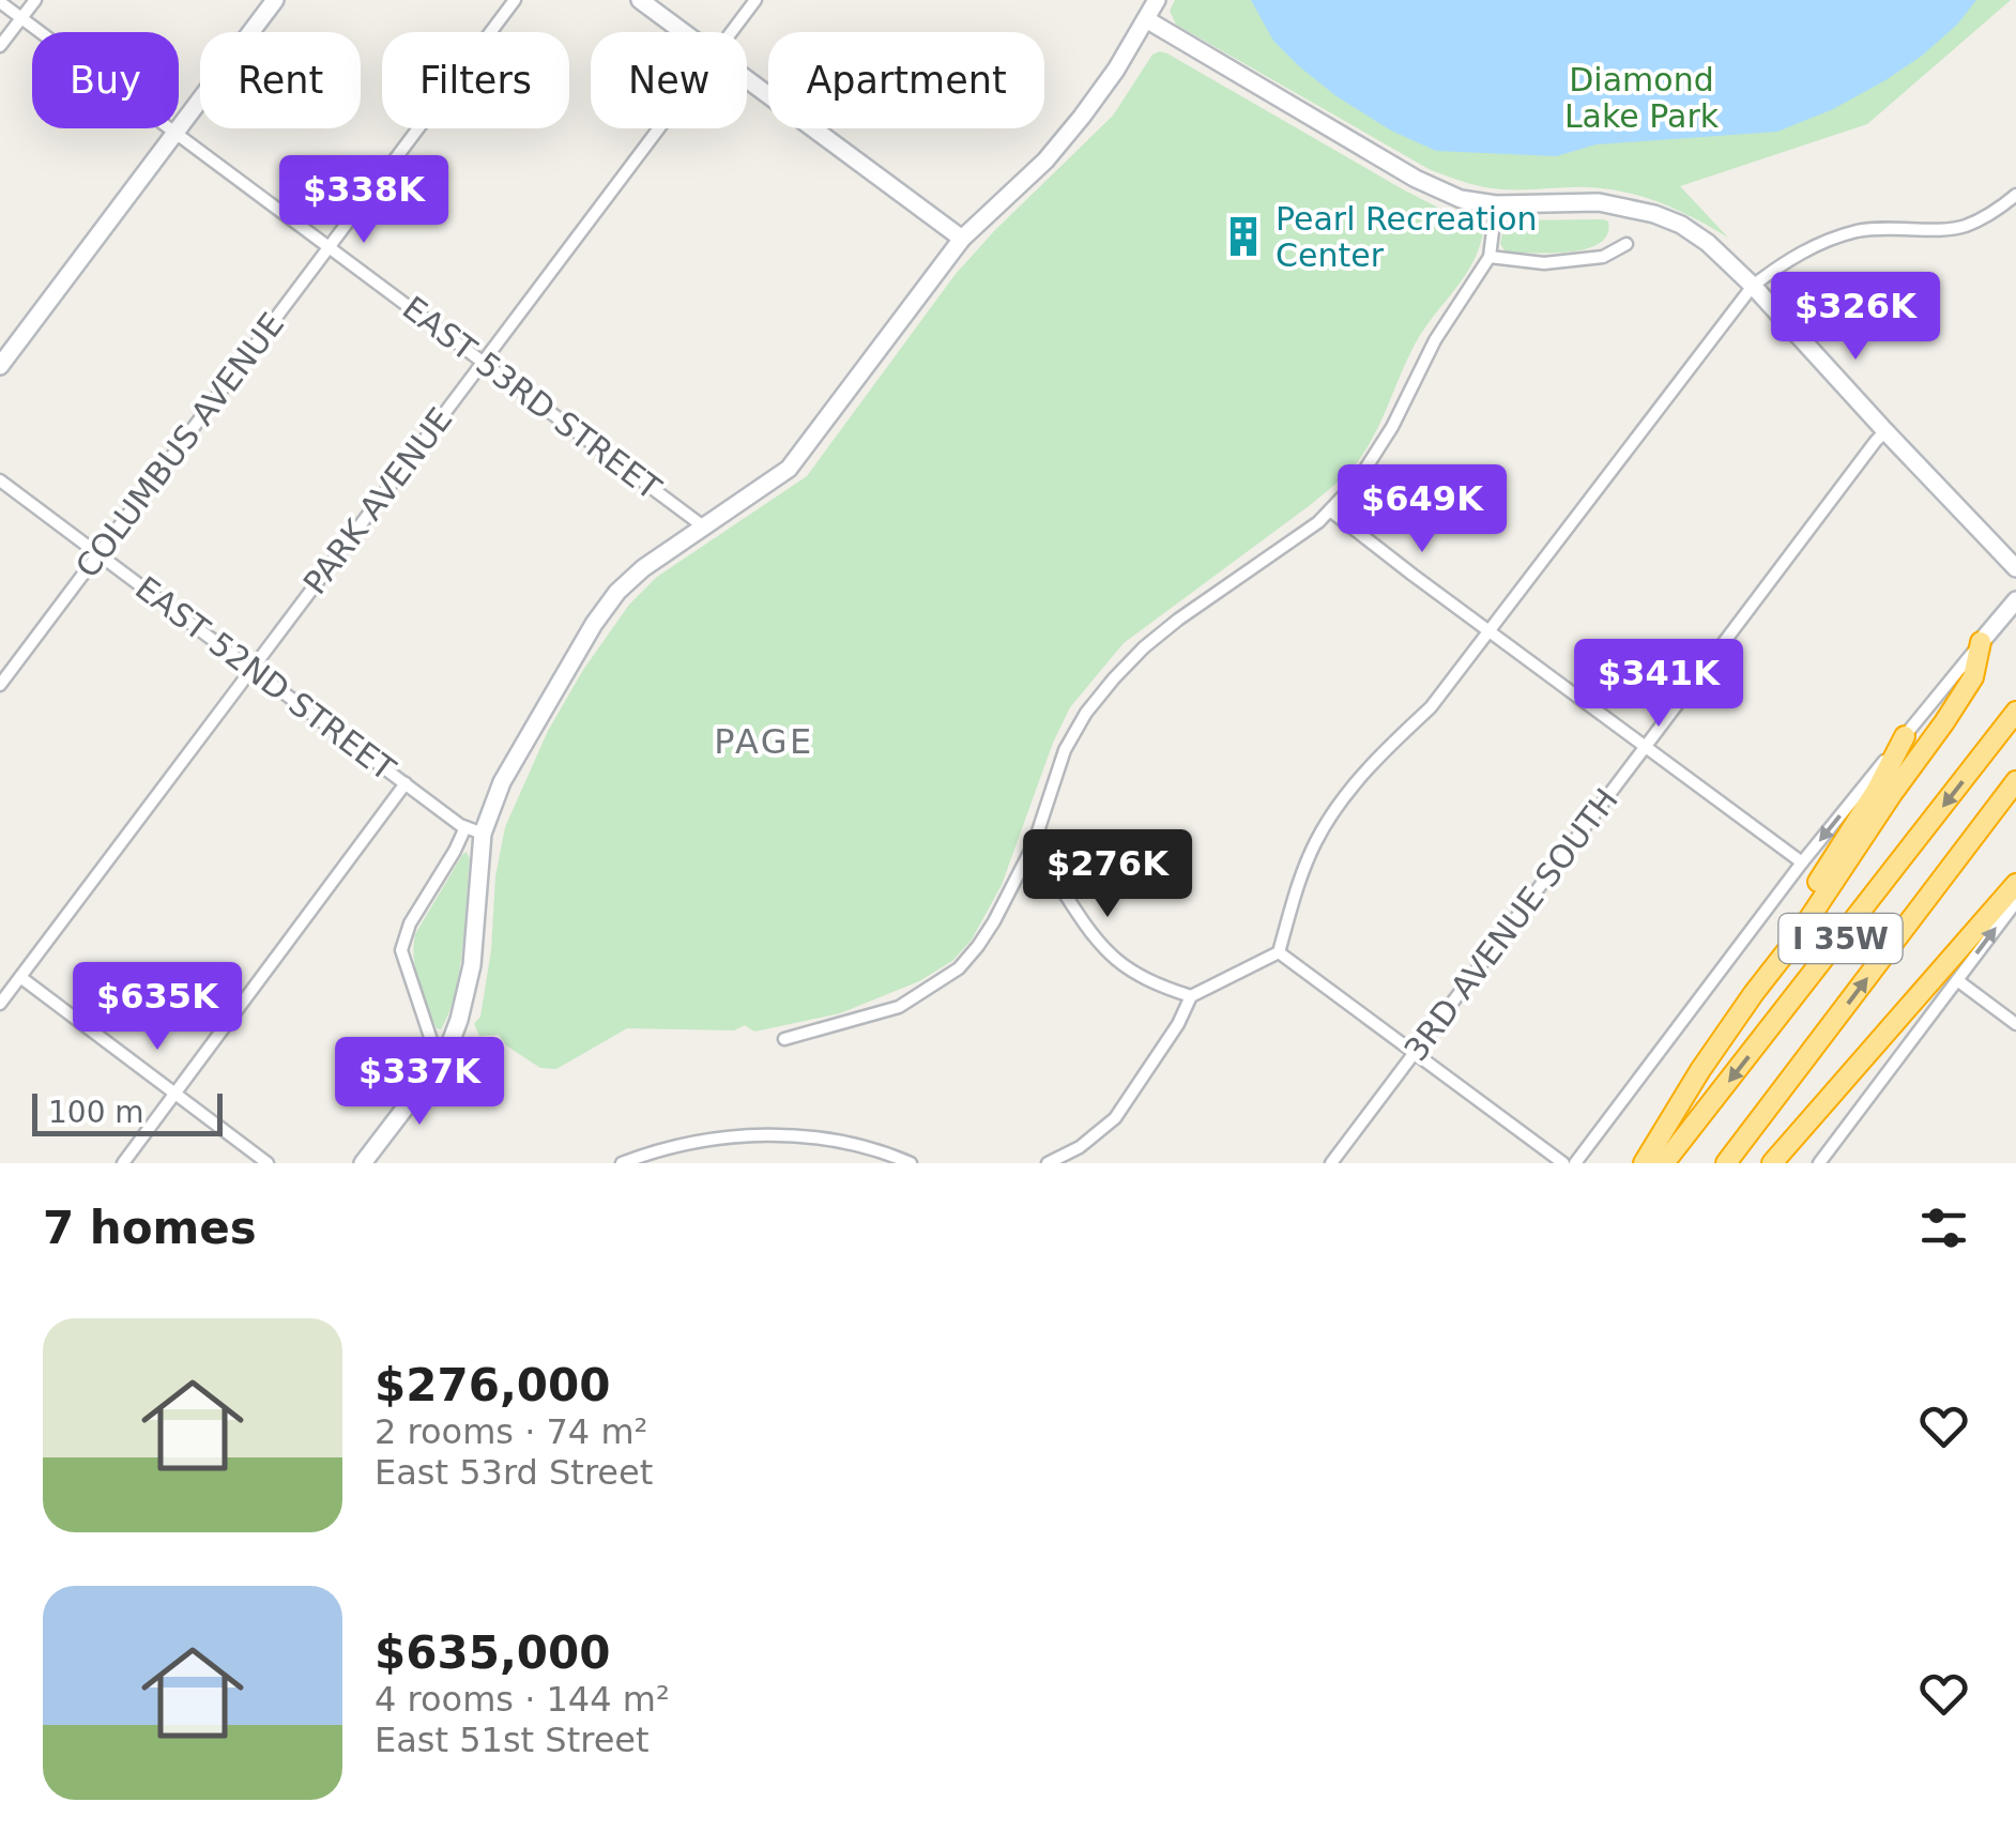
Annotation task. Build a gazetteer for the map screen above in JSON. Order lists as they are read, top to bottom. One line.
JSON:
{"streets":{"highway":["I 35W"],"street":["EAST 53RD STREET","COLUMBUS AVENUE","PARK AVENUE","EAST 52ND STREET","3RD AVENUE SOUTH"]},"crossings":[["EAST 53RD STREET","COLUMBUS AVENUE"],["EAST 53RD STREET","PARK AVENUE"],["COLUMBUS AVENUE","EAST 52ND STREET"],["PARK AVENUE","EAST 52ND STREET"]],"districts":["PAGE"],"parks":["Diamond Lake Park"],"places":{"building":["Pearl Recreation Center"]},"scale_bar":"100 m","page":{"chip":["Buy","Rent","Filters","New","Apartment"],"price":["$338K","$326K","$649K","$341K","$276K","$635K","$337K"],"scale":"100 m","heading":"7 homes","list":[{"name":"$276,000","note":"2 rooms · 74 m² · East 53rd Street"},{"name":"$635,000","note":"4 rooms · 144 m² · East 51st Street"}]}}
